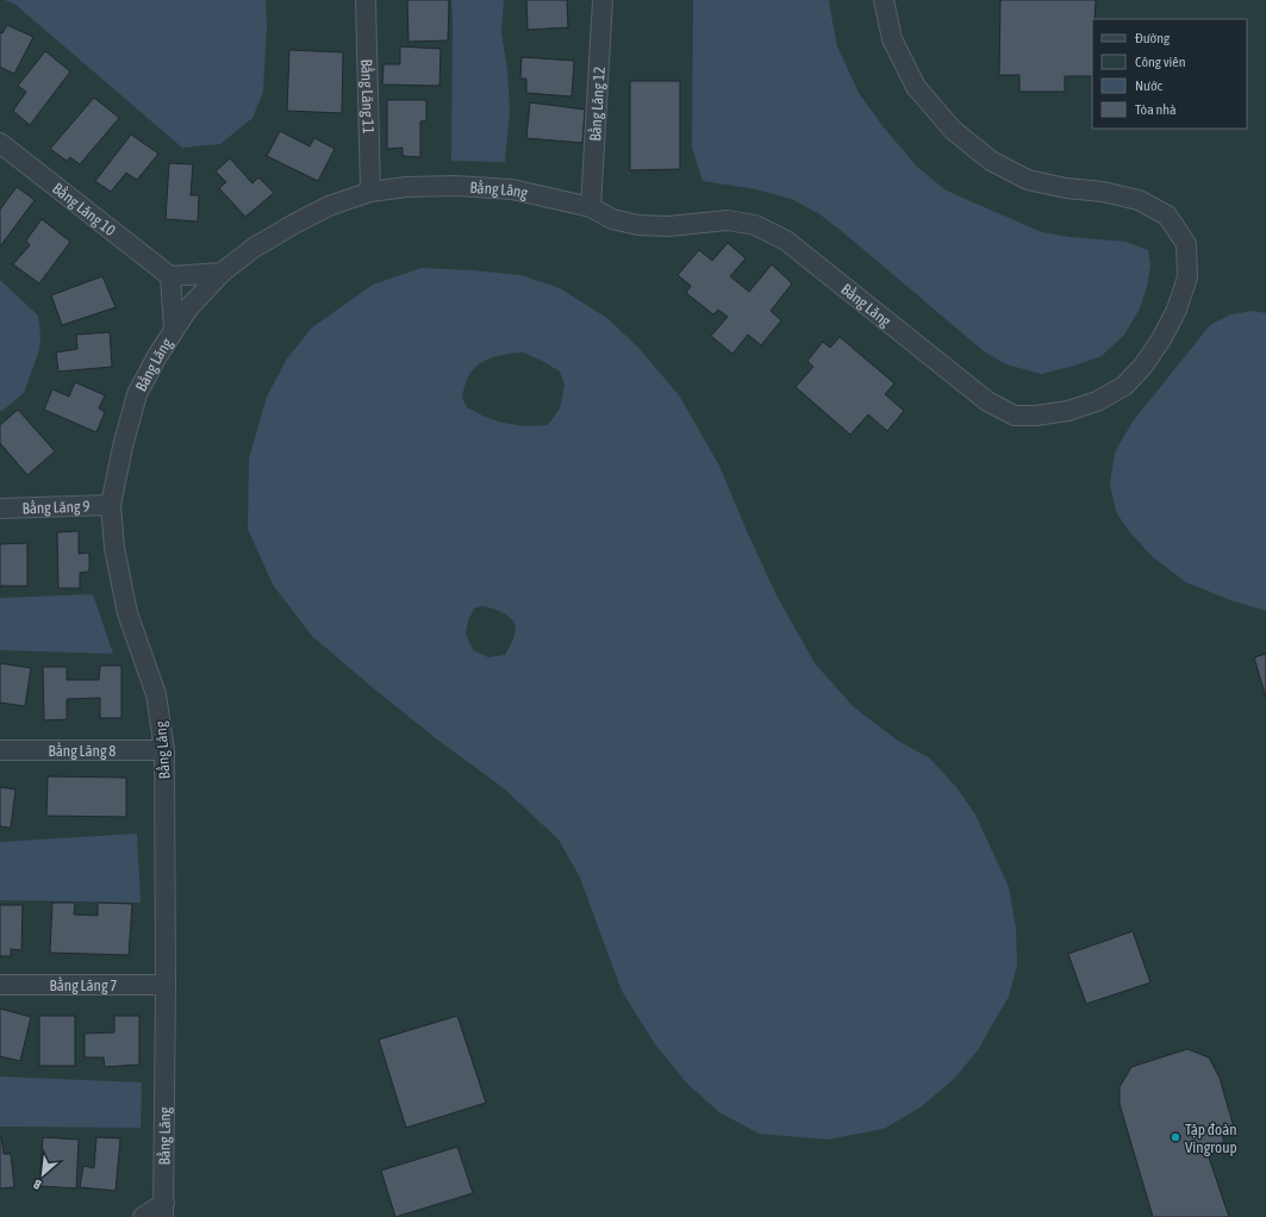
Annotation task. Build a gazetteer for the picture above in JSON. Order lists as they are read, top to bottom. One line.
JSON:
{"streets":{"street":["Bằng Lăng 11","Bằng Lăng 12","Bằng Lăng","Bằng Lăng 10","Bằng Lăng 9","Bằng Lăng 8","Bằng Lăng 7"]},"crossings":[["Bằng Lăng 11","Bằng Lăng"],["Bằng Lăng 12","Bằng Lăng"],["Bằng Lăng","Bằng Lăng 9"],["Bằng Lăng","Bằng Lăng 8"],["Bằng Lăng","Bằng Lăng 7"]],"places":["Tập đoàn Vingroup"],"legend":["Đường","Công viên","Nước","Tòa nhà"],"north":"bottom left"}
